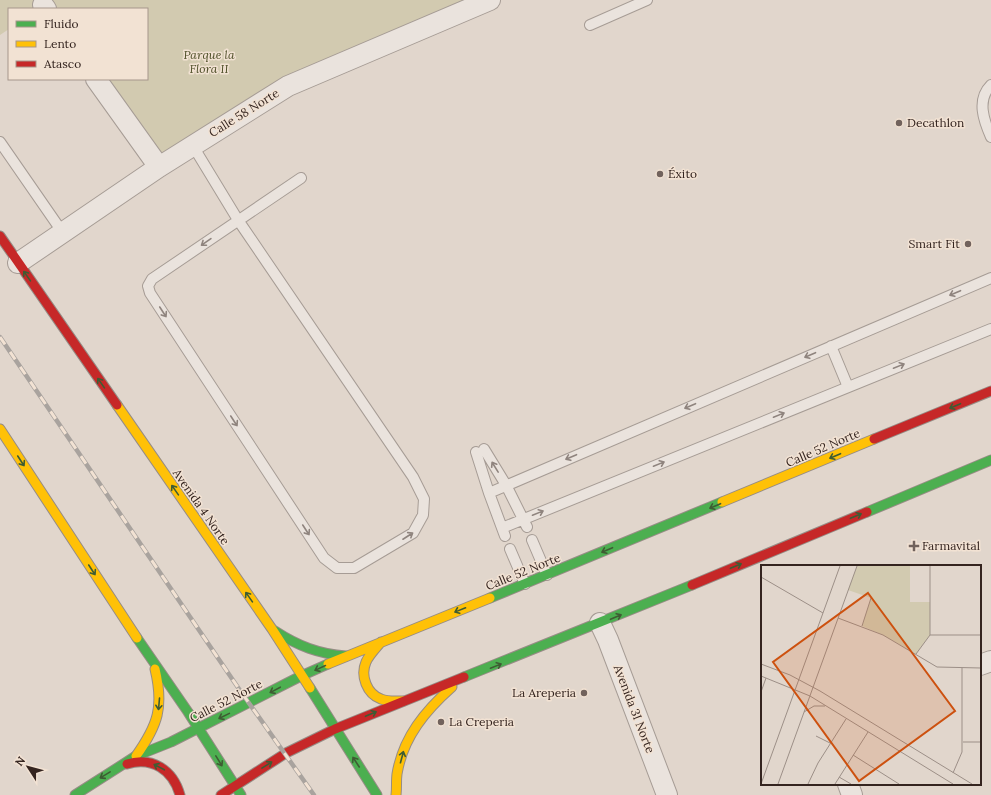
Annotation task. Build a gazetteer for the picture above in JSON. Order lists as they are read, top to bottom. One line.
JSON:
{"streets":{"main road":["Calle 52 Norte","Avenida 4 Norte"],"street":["Calle 58 Norte","Avenida 3I Norte"]},"crossings":[["Calle 58 Norte","Avenida 4 Norte"],["Calle 52 Norte","Avenida 4 Norte"]],"one_way":["Avenida 4 Norte"],"parks":["Parque la Flora II"],"places":{"other":["Decathlon","Éxito","Smart Fit","La Areperia","La Creperia"],"health":["Farmavital"]},"legend":["Fluido","Lento","Atasco"],"north":"top left"}
